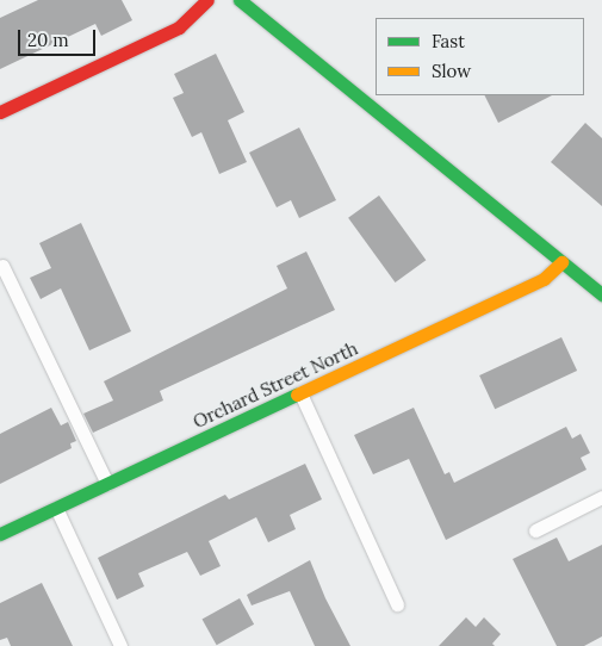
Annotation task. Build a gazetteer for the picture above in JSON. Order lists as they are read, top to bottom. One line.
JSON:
{"streets":{"street":["Orchard Street North"]},"legend":["Fast","Slow"],"scale_bar":"20 m"}
